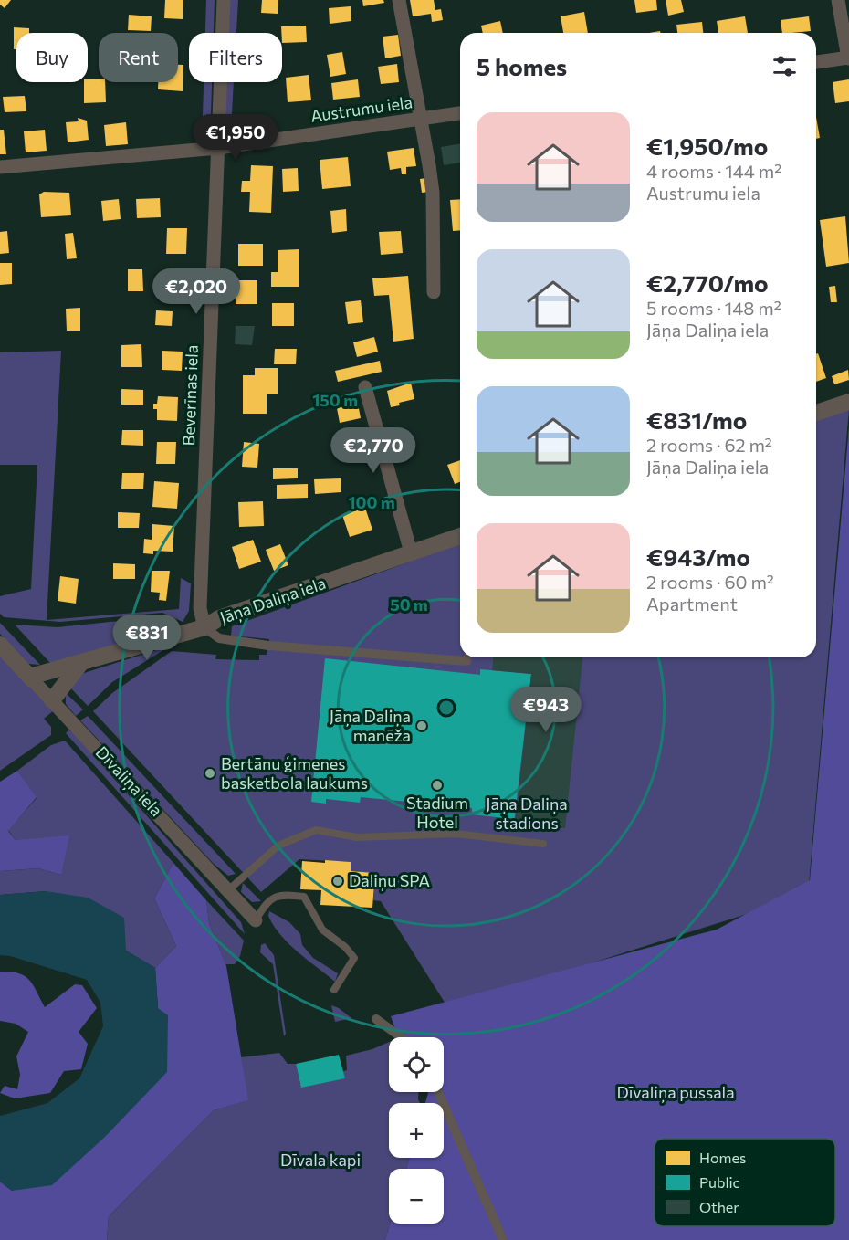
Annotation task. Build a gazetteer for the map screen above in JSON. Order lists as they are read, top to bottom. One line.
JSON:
{"streets":{"street":["Austrumu iela","Beverīnas iela","Jāņa Daliņa iela","Dīvaliņa iela"]},"crossings":[["Austrumu iela","Beverīnas iela"],["Beverīnas iela","Jāņa Daliņa iela"],["Jāņa Daliņa iela","Dīvaliņa iela"]],"parks":["Jāņa Daliņa stadions","Dīvaliņa pussala","Dīvala kapi"],"places":["Jāņa Daliņa manēža","Bertānu ģimenes basketbola laukums","Stadium Hotel","Daliņu SPA"],"legend":["Homes","Public","Other"],"page":{"chip":["Buy","Rent","Filters"],"heading":"5 homes","list":[{"name":"€1,950/mo","note":"4 rooms · 144 m² · Austrumu iela"},{"name":"€2,770/mo","note":"5 rooms · 148 m² · Jāņa Daliņa iela"},{"name":"€831/mo","note":"2 rooms · 62 m² · Jāņa Daliņa iela"},{"name":"€943/mo","note":"2 rooms · 60 m² · Apartment"}],"price":["€1,950","€2,020","€2,770","€831","€943"],"map_buttons":["+","−"]},"rings":["150 m","100 m","50 m"]}
